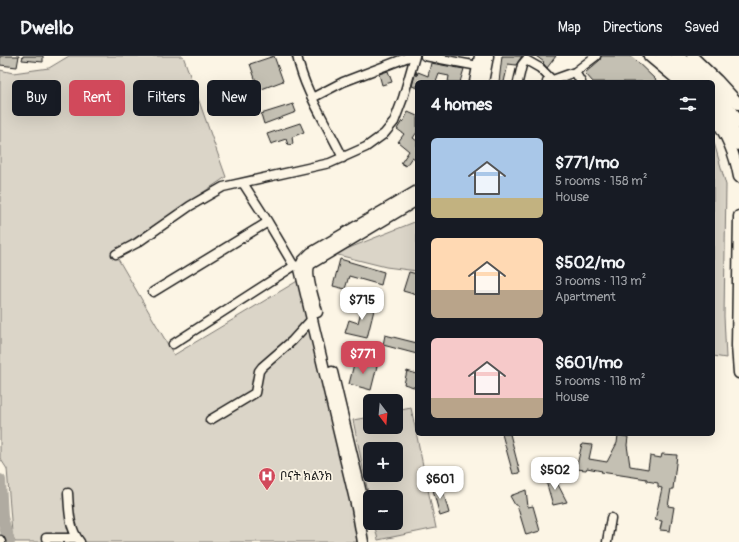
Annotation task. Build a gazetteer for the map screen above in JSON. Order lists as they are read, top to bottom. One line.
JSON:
{"places":{"hospital":["ቦናት ክልንክ"]},"north":"bottom","page":{"header":"Dwello","nav":["Map","Directions","Saved"],"chip":["Buy","Rent","Filters","New"],"heading":"4 homes","list":[{"name":"$771/mo","note":"5 rooms · 158 m² · House"},{"name":"$502/mo","note":"3 rooms · 113 m² · Apartment"},{"name":"$601/mo","note":"5 rooms · 118 m² · House"}],"price":["$715","$771","$502","$601"],"map_buttons":["+","−"]}}
